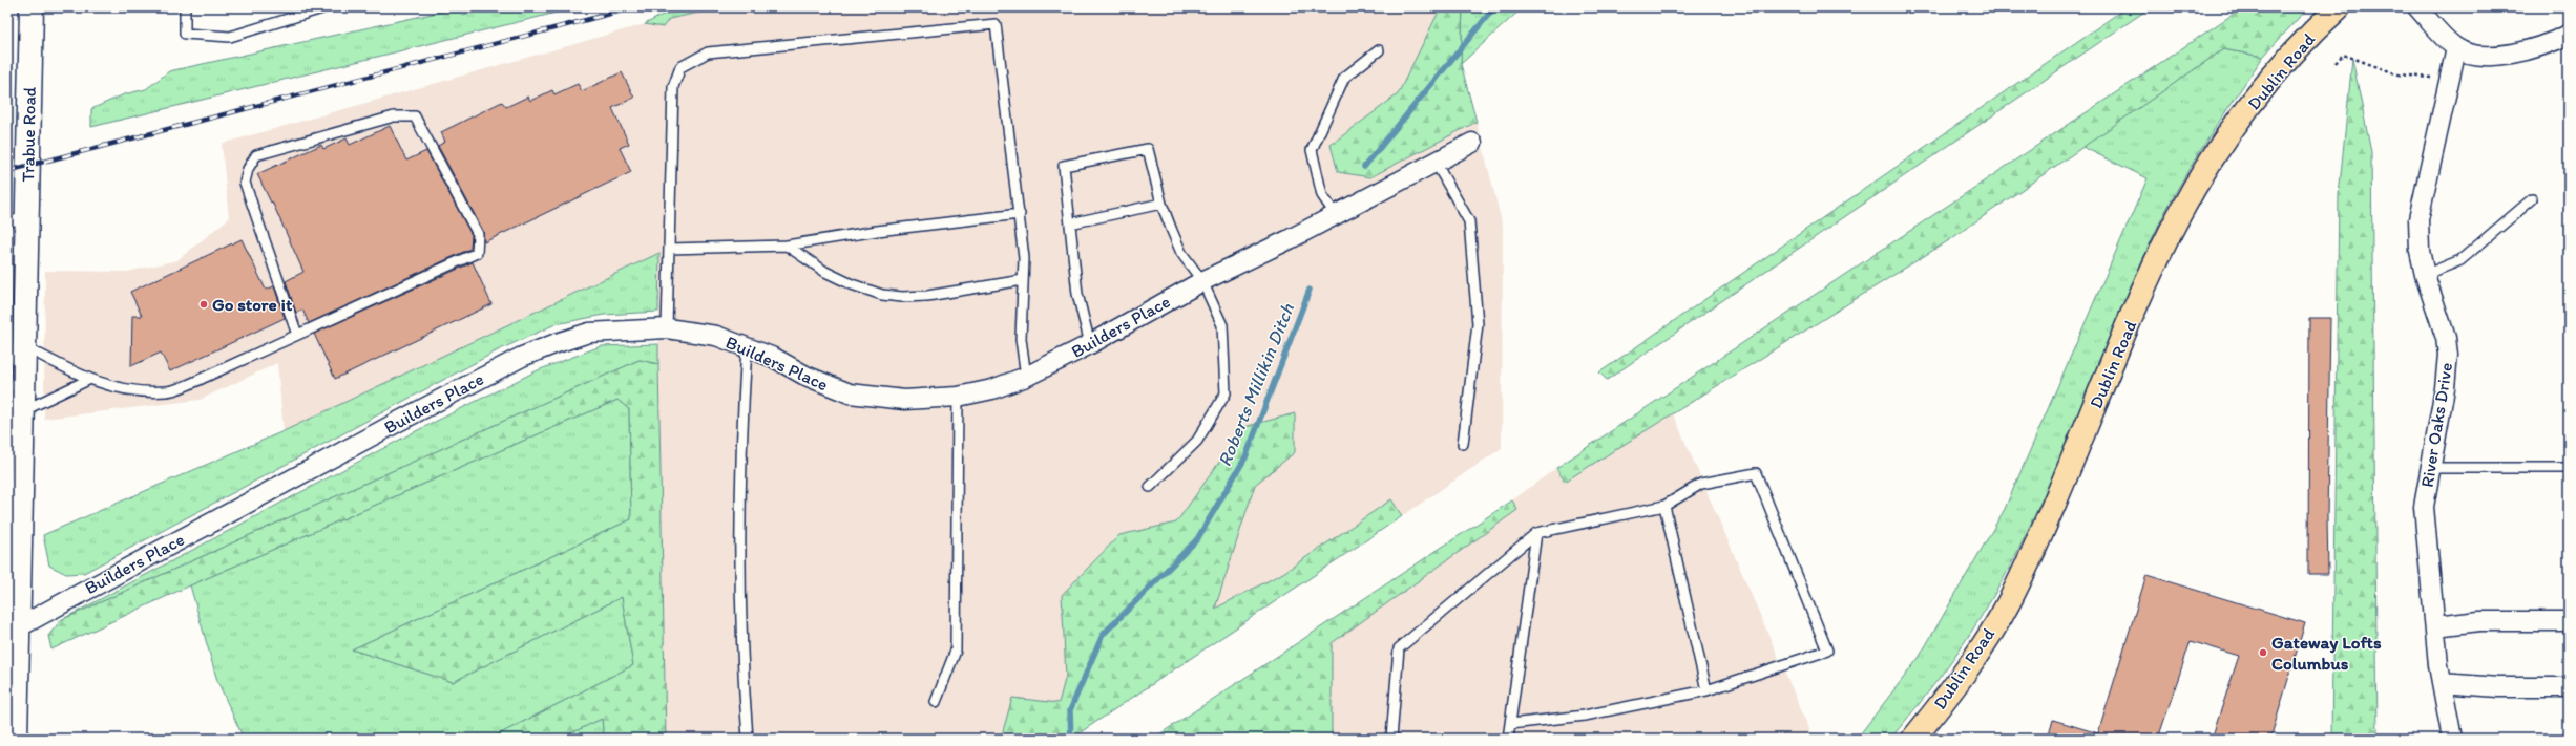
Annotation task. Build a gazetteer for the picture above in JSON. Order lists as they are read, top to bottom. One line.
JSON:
{"streets":{"main road":["Dublin Road","Trabue Road"],"street":["Builders Place","River Oaks Drive"]},"crossings":[["Trabue Road","Builders Place"]],"water":["Roberts Millikin Ditch"],"places":["Go store it","Gateway Lofts Columbus"]}
